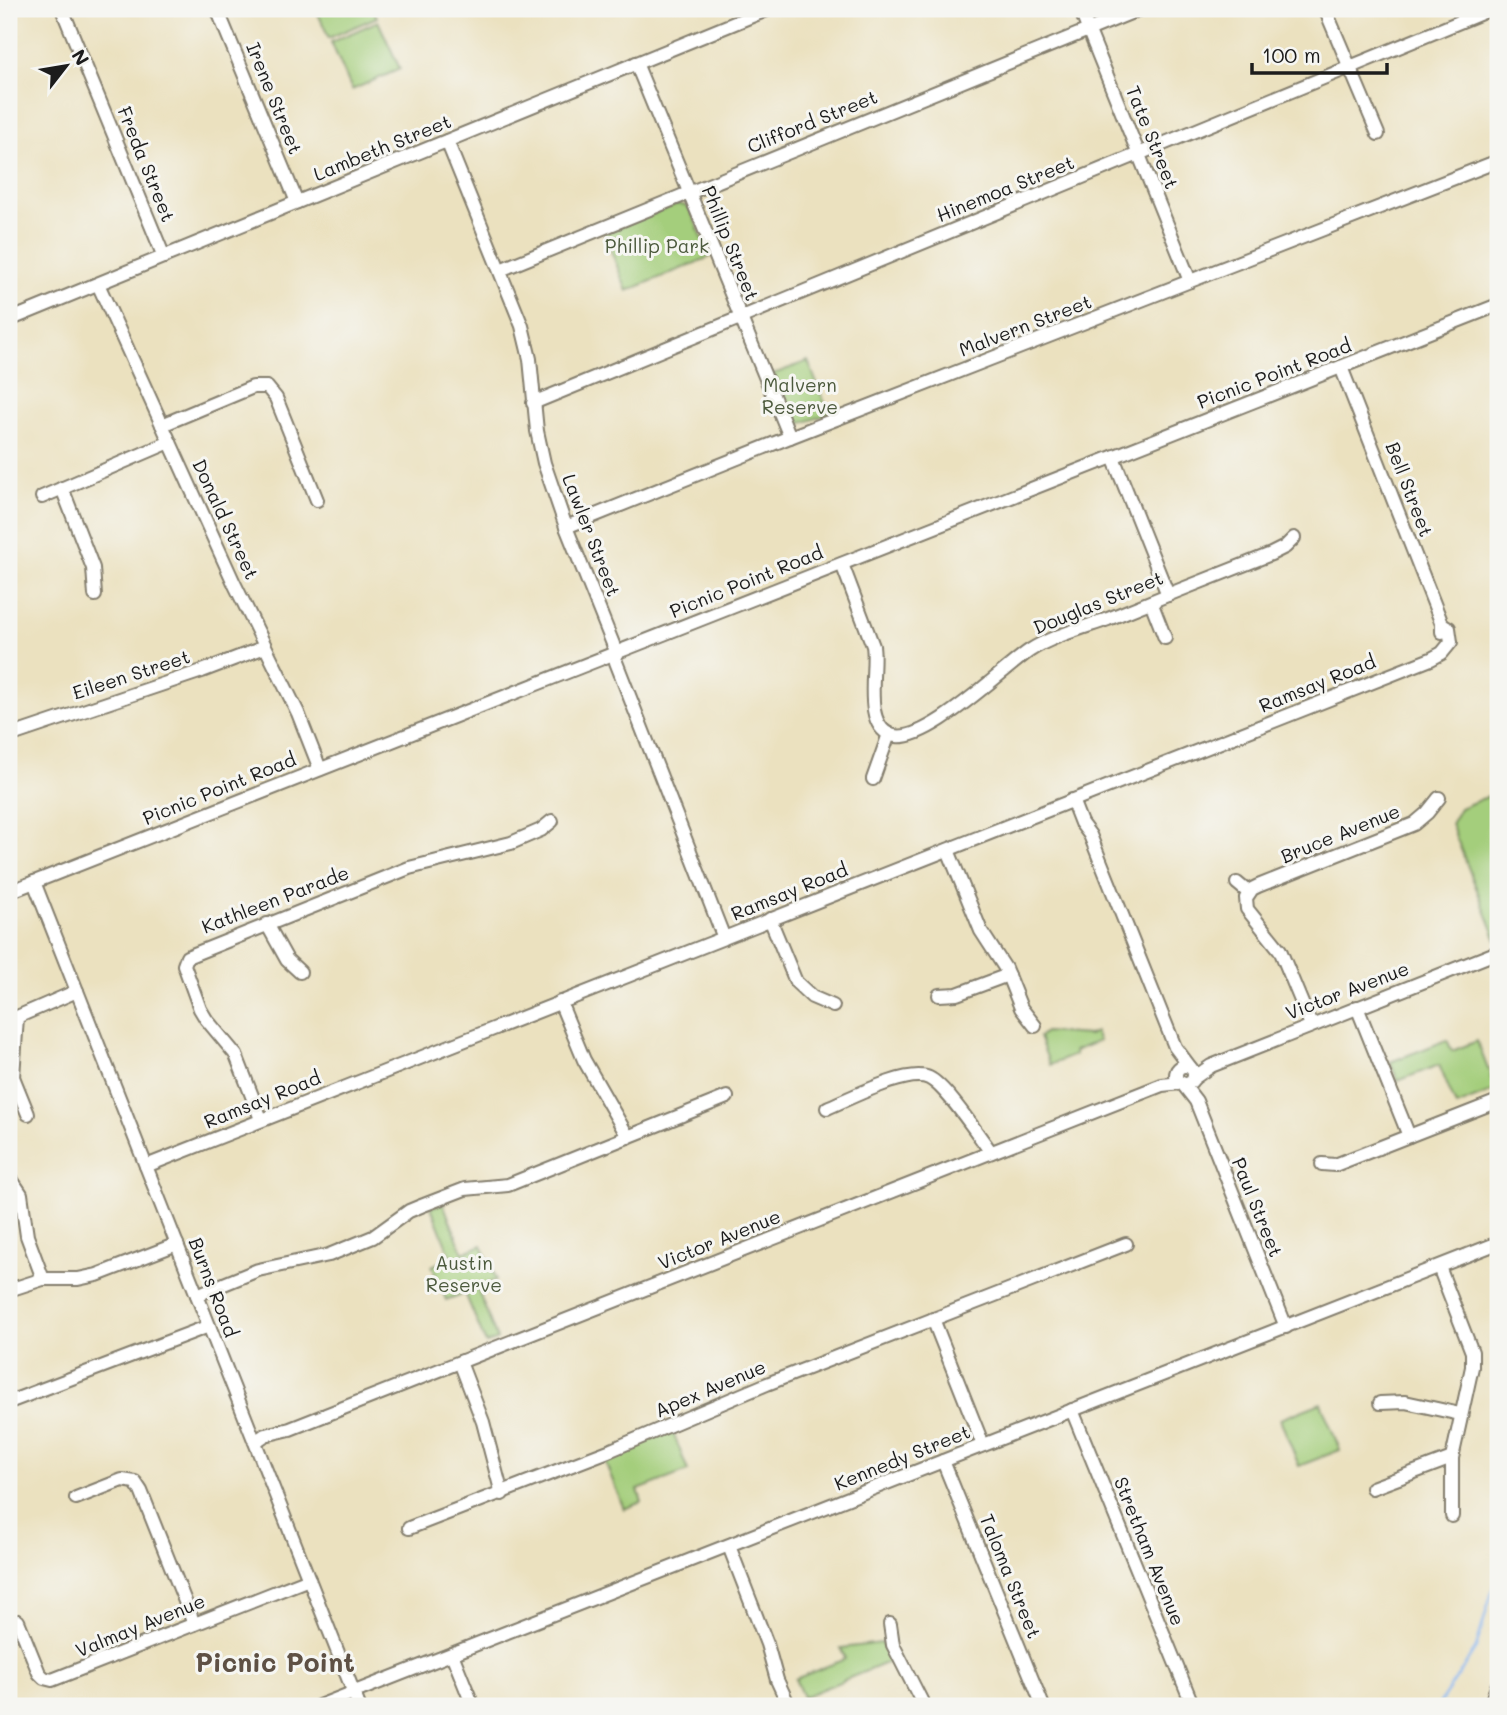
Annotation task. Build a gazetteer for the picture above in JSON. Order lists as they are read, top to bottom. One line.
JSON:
{"streets":{"street":["Irene Street","Clifford Street","Tate Street","Lambeth Street","Freda Street","Hinemoa Street","Phillip Street","Malvern Street","Picnic Point Road","Bell Street","Donald Street","Lawler Street","Douglas Street","Eileen Street","Ramsay Road","Bruce Avenue","Kathleen Parade","Victor Avenue","Paul Street","Burns Road","Apex Avenue","Kennedy Street","Stretham Avenue","Taloma Street","Valmay Avenue"]},"crossings":[["Irene Street","Lambeth Street"],["Clifford Street","Tate Street"],["Clifford Street","Phillip Street"],["Clifford Street","Lawler Street"],["Tate Street","Hinemoa Street"],["Tate Street","Malvern Street"],["Lambeth Street","Freda Street"],["Lambeth Street","Phillip Street"],["Lambeth Street","Donald Street"],["Lambeth Street","Lawler Street"],["Hinemoa Street","Phillip Street"],["Hinemoa Street","Lawler Street"],["Phillip Street","Malvern Street"],["Malvern Street","Lawler Street"],["Picnic Point Road","Bell Street"],["Picnic Point Road","Donald Street"],["Picnic Point Road","Lawler Street"],["Picnic Point Road","Burns Road"],["Bell Street","Ramsay Road"],["Donald Street","Eileen Street"],["Lawler Street","Ramsay Road"],["Ramsay Road","Kathleen Parade"],["Ramsay Road","Paul Street"],["Ramsay Road","Burns Road"],["Victor Avenue","Paul Street"],["Victor Avenue","Burns Road"],["Paul Street","Kennedy Street"],["Burns Road","Kennedy Street"],["Burns Road","Valmay Avenue"],["Kennedy Street","Stretham Avenue"],["Kennedy Street","Taloma Street"]],"districts":["Picnic Point"],"parks":["Phillip Park","Malvern Reserve","Austin Reserve"],"scale_bar":"100 m","north":"top right"}
